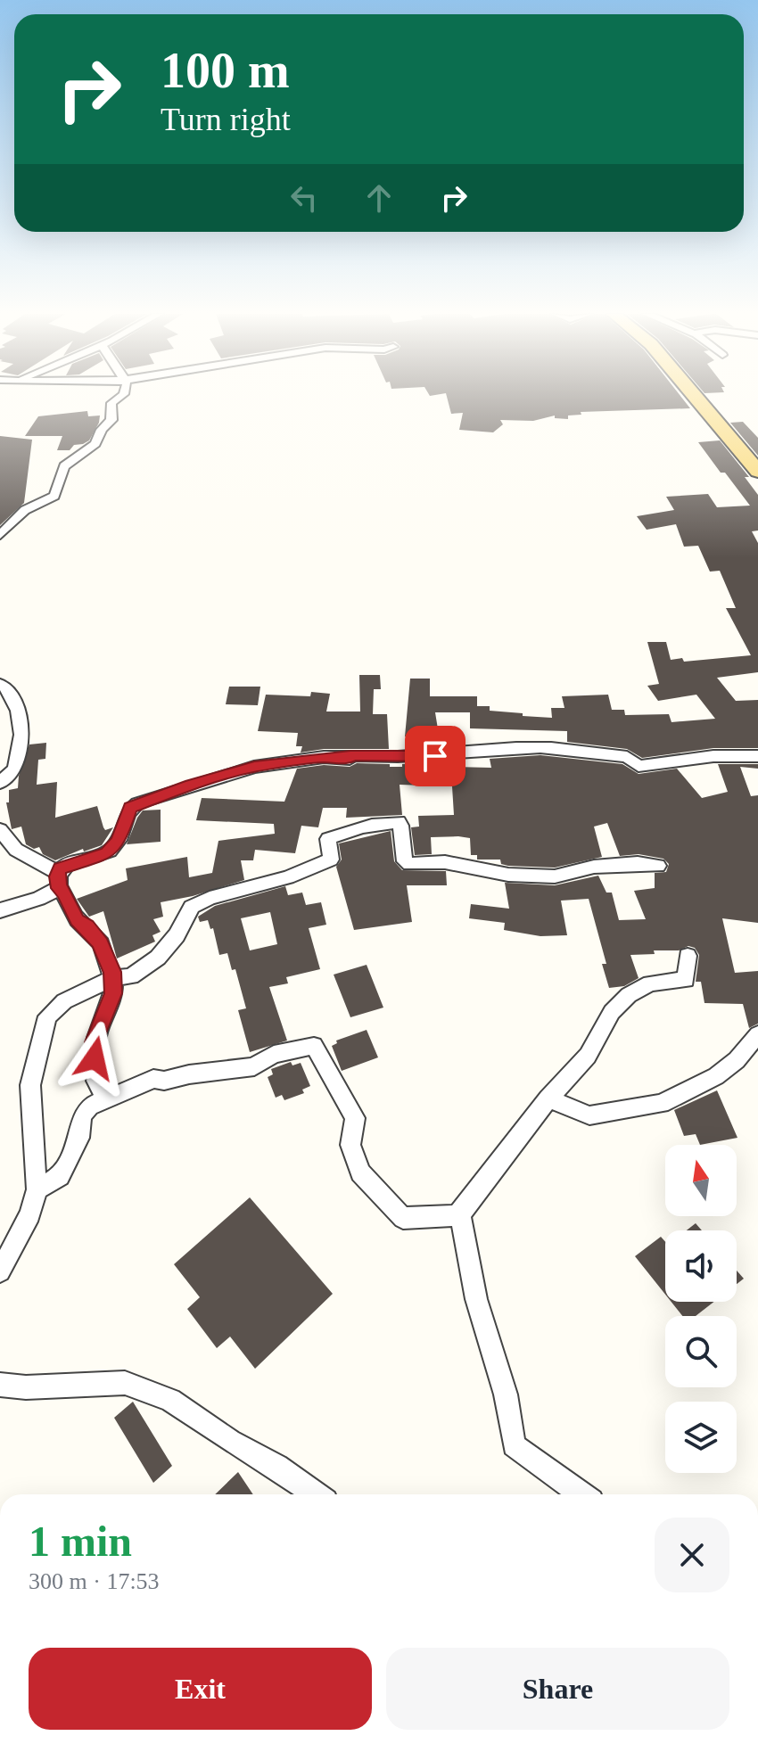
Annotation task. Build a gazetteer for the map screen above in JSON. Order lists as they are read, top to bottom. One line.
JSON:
{"north":"top","page":{"turn":["100 m","Turn right"],"heading":["1 min","300 m · 17:53"],"buttons":["Exit","Share"]}}
